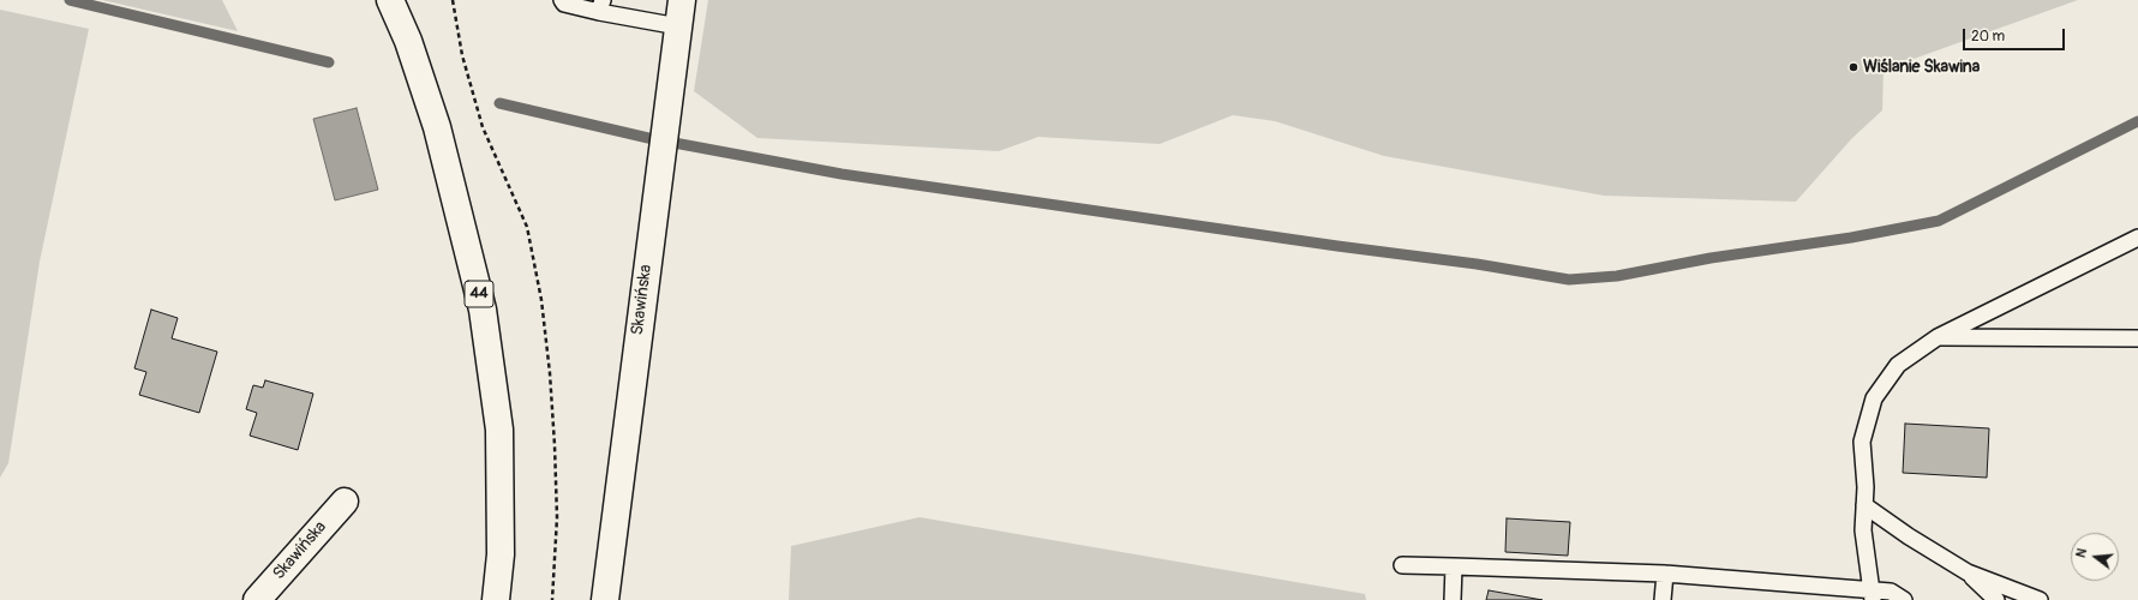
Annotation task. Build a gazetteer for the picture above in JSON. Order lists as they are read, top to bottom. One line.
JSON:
{"streets":{"street":["44","Skawińska"]},"places":["Wiślanie Skawina"],"scale_bar":"20 m","north":"left"}
